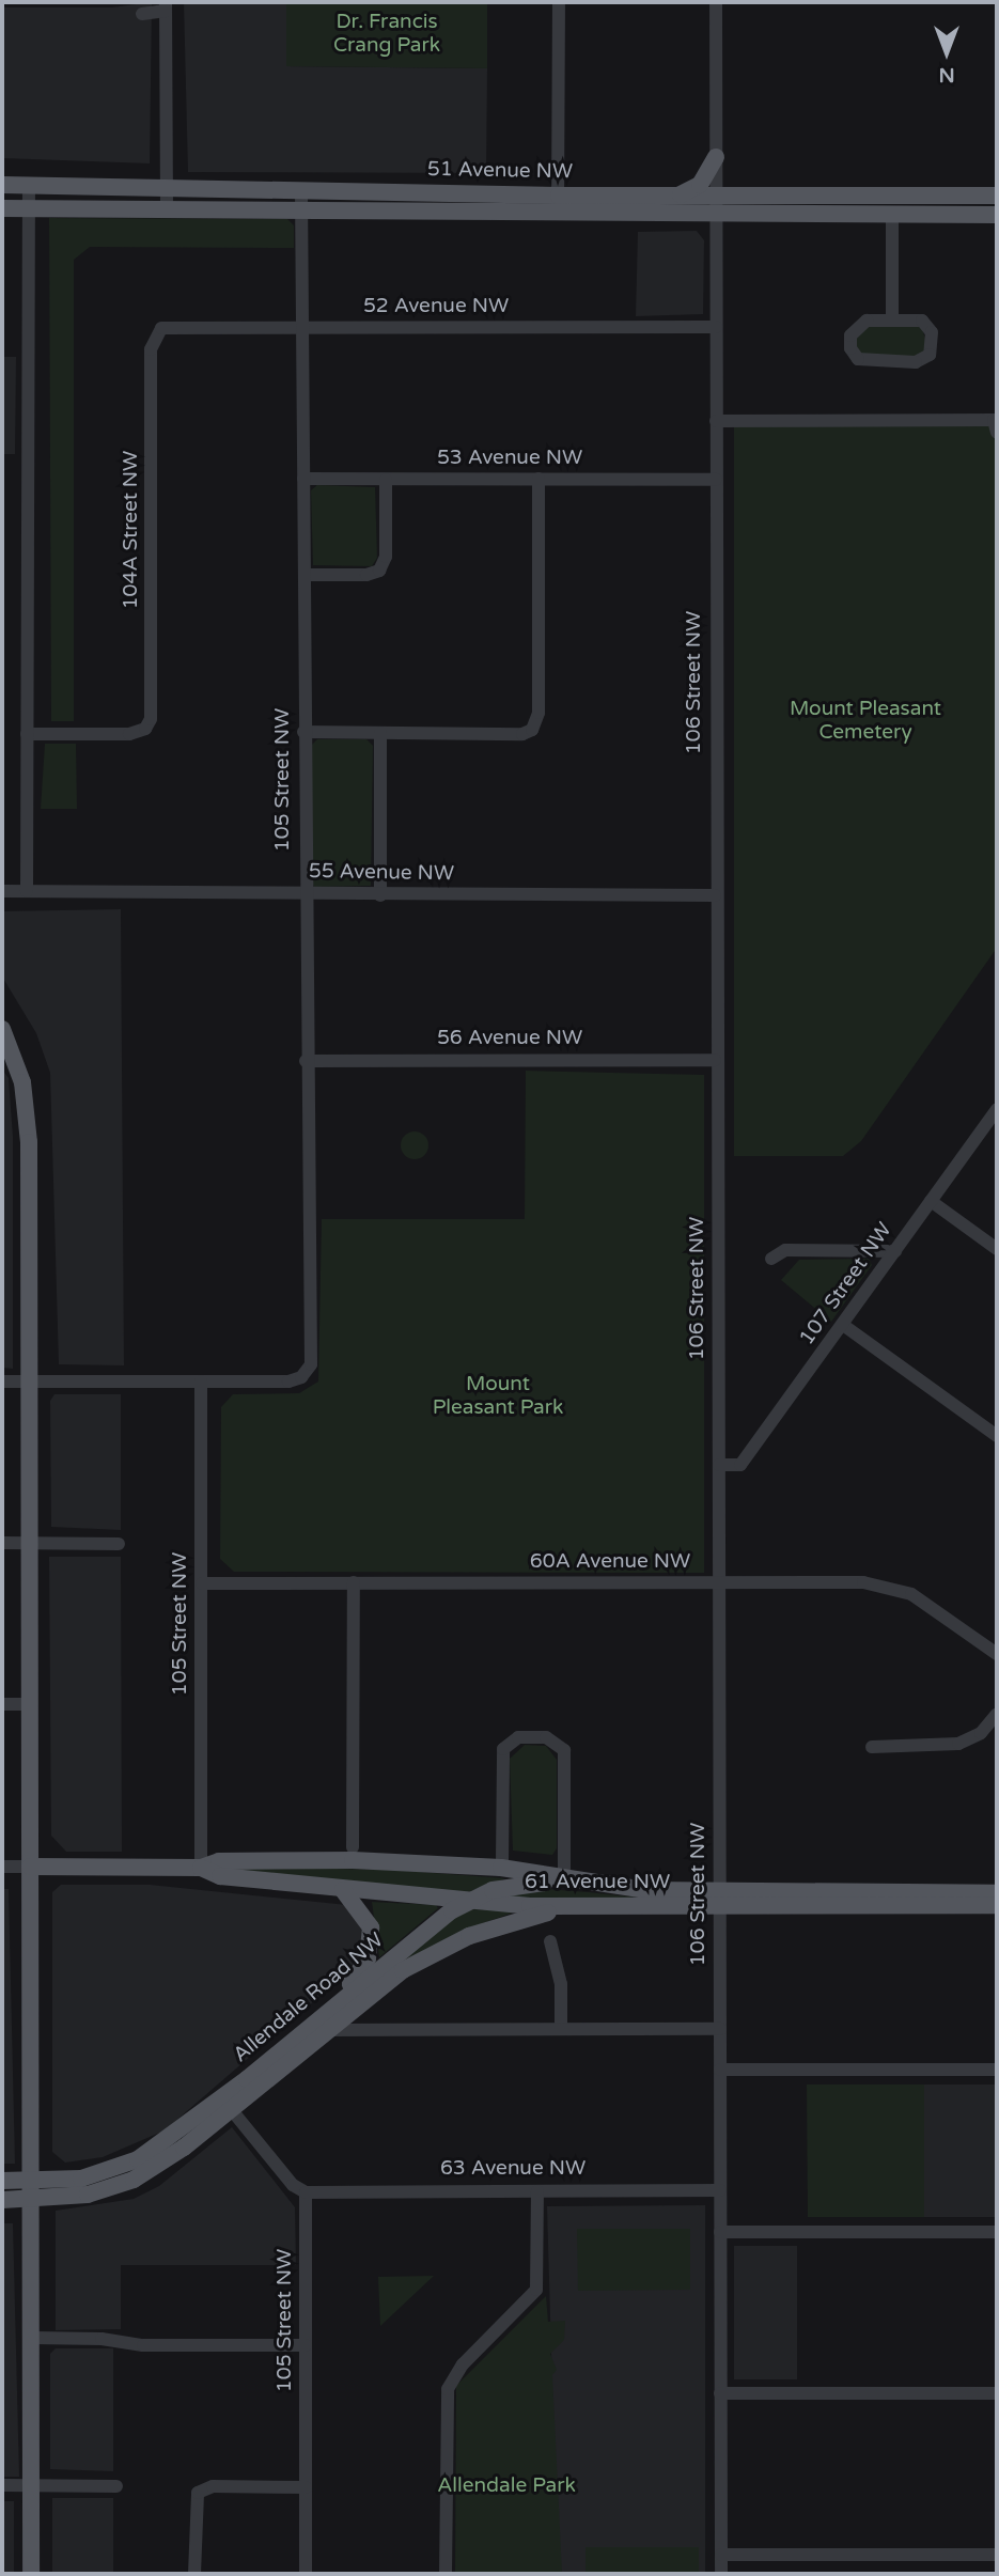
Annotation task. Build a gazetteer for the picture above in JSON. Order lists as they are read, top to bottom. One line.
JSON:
{"streets":{"main road":["51 Avenue NW","61 Avenue NW","Allendale Road NW"],"street":["52 Avenue NW","53 Avenue NW","104A Street NW","106 Street NW","105 Street NW","55 Avenue NW","56 Avenue NW","107 Street NW","60A Avenue NW","63 Avenue NW"]},"crossings":[["51 Avenue NW","106 Street NW"],["51 Avenue NW","105 Street NW"],["52 Avenue NW","104A Street NW"],["52 Avenue NW","106 Street NW"],["52 Avenue NW","105 Street NW"],["53 Avenue NW","106 Street NW"],["53 Avenue NW","105 Street NW"],["106 Street NW","55 Avenue NW"],["106 Street NW","56 Avenue NW"],["106 Street NW","107 Street NW"],["106 Street NW","60A Avenue NW"],["106 Street NW","61 Avenue NW"],["106 Street NW","63 Avenue NW"],["105 Street NW","55 Avenue NW"],["105 Street NW","56 Avenue NW"],["105 Street NW","60A Avenue NW"],["105 Street NW","61 Avenue NW"],["105 Street NW","63 Avenue NW"],["61 Avenue NW","Allendale Road NW"]],"parks":["Dr. Francis Crang Park","Mount Pleasant Cemetery","Mount Pleasant Park","Allendale Park"],"north":"bottom"}
